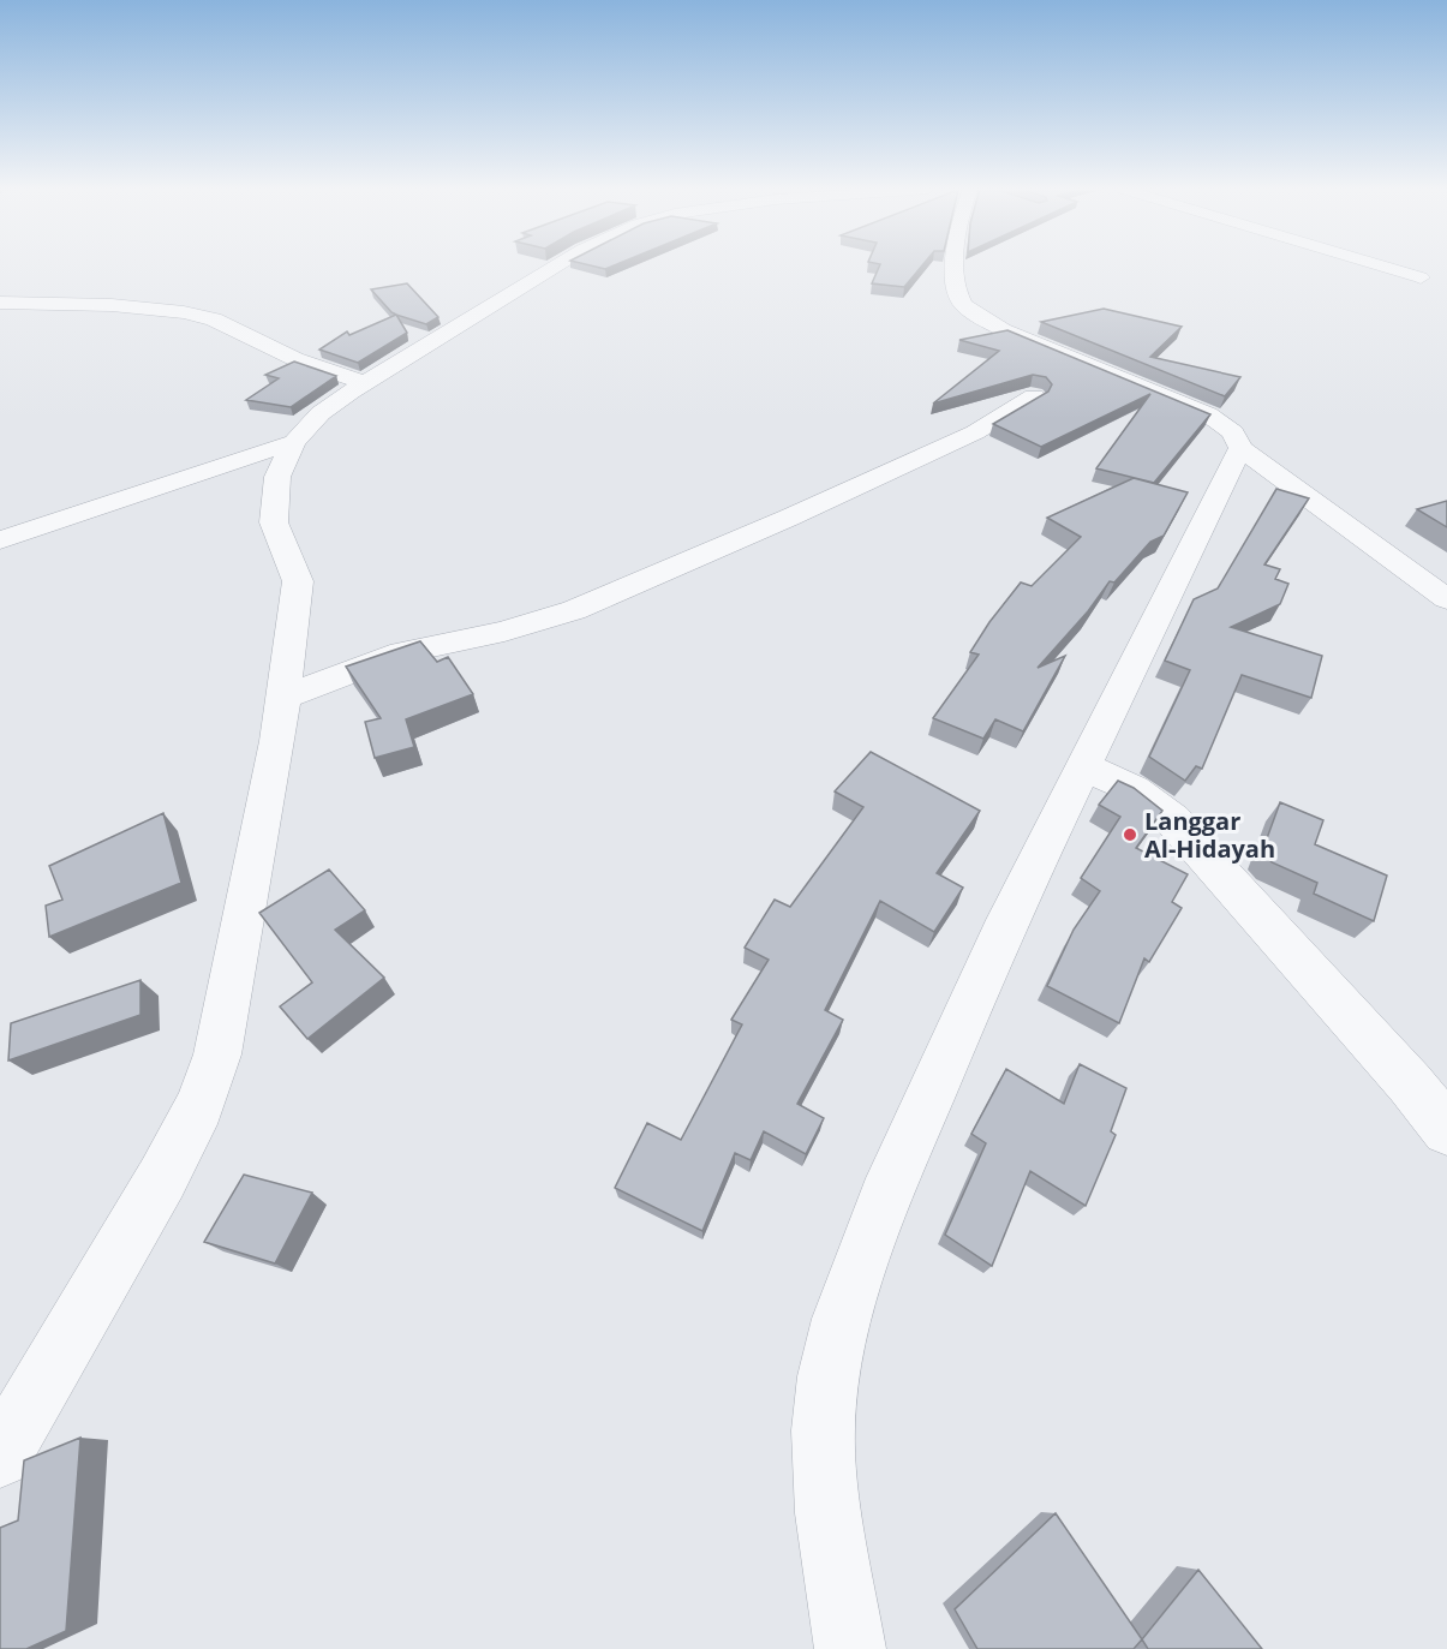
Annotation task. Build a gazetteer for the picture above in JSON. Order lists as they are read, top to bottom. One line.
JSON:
{"places":["Langgar Al-Hidayah"]}
